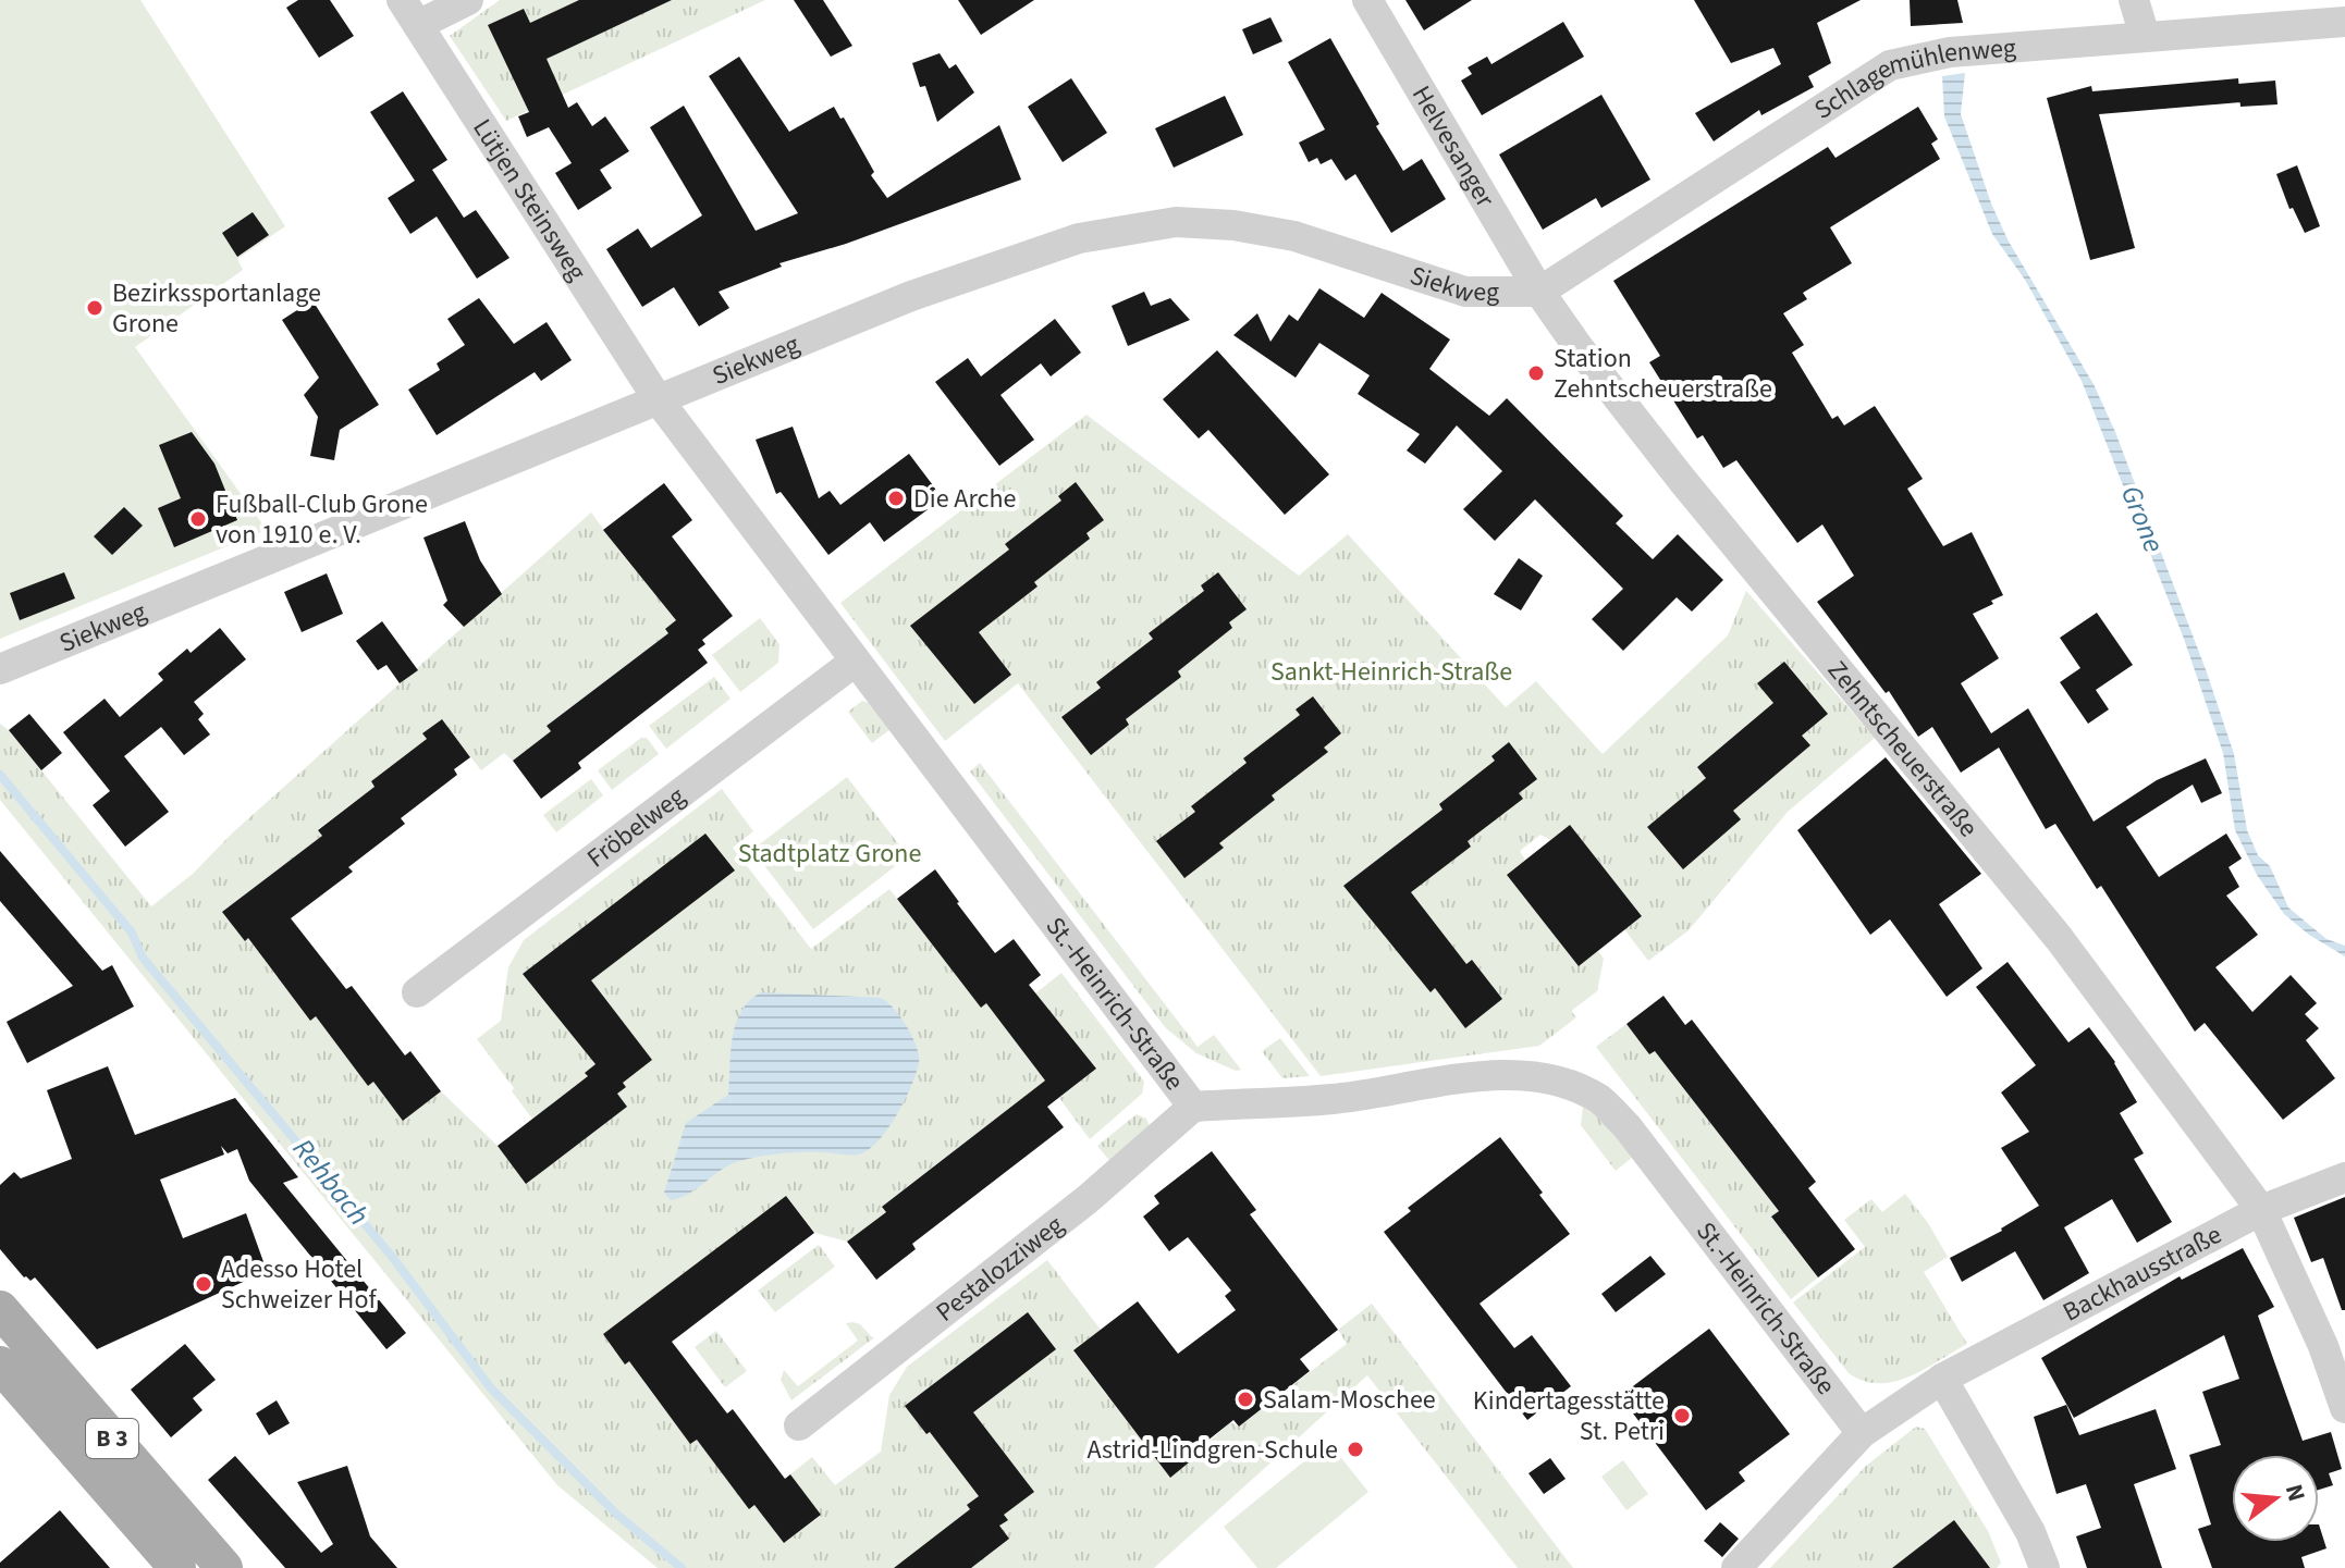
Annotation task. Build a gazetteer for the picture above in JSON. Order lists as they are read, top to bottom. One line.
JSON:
{"streets":{"main road":["B 3"],"street":["Schlagemühlenweg","Helvesanger","Lütjen Steinsweg","Siekweg","Zehntscheuerstraße","Fröbelweg","St.-Heinrich-Straße","Pestalozziweg","Backhausstraße"]},"crossings":[["Schlagemühlenweg","Helvesanger"],["Schlagemühlenweg","Siekweg"],["Schlagemühlenweg","Zehntscheuerstraße"],["Helvesanger","Siekweg"],["Helvesanger","Zehntscheuerstraße"],["Lütjen Steinsweg","Siekweg"],["Lütjen Steinsweg","St.-Heinrich-Straße"],["Siekweg","Zehntscheuerstraße"],["Siekweg","St.-Heinrich-Straße"],["Zehntscheuerstraße","Backhausstraße"],["Fröbelweg","St.-Heinrich-Straße"],["St.-Heinrich-Straße","Pestalozziweg"],["St.-Heinrich-Straße","Backhausstraße"]],"water":["Grone","Rehbach"],"parks":["Sankt-Heinrich-Straße","Stadtplatz Grone"],"places":["Bezirkssportanlage Grone","Station Zehntscheuerstraße","Die Arche","Fußball-Club Grone von 1910 e. V.","Adesso Hotel Schweizer Hof","Salam-Moschee","Kindertagesstätte St. Petri","Astrid-Lindgren-Schule"],"north":"right"}
